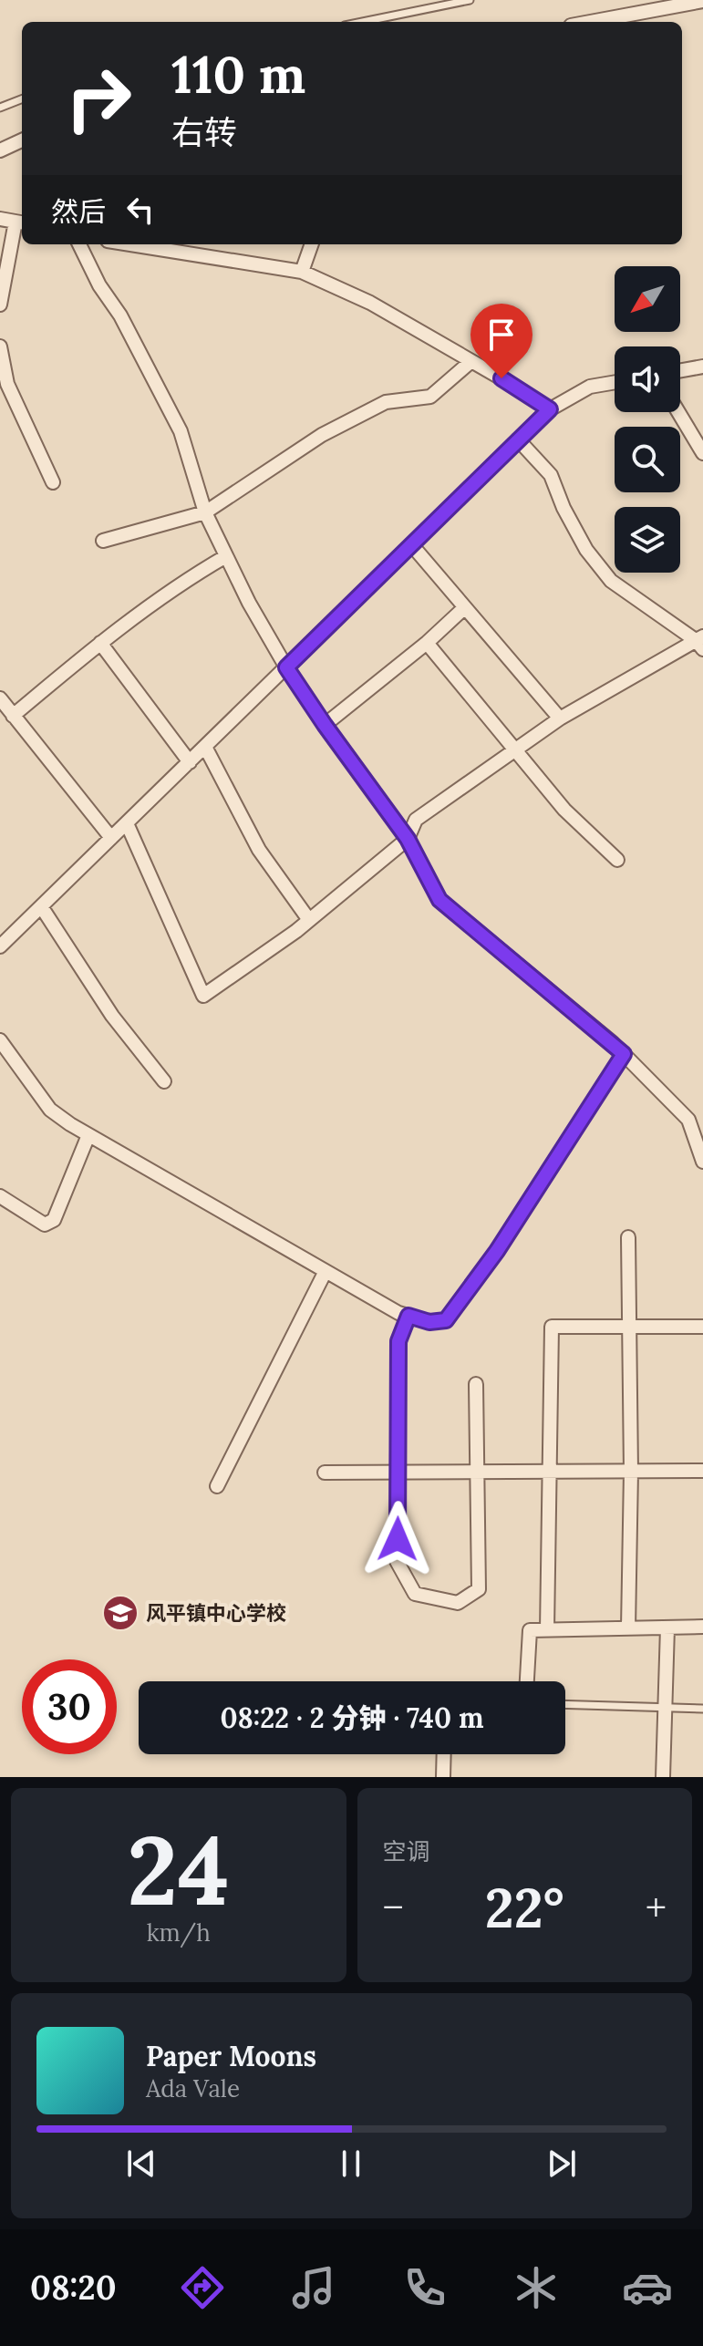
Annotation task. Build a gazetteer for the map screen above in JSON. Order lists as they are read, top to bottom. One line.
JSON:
{"places":{"school or university":["风平镇中心学校"]},"north":"bottom left","page":{"turn":["110 m","右转"],"then":"然后","limit":"30","trip":"08:22 · 2 分钟 · 740 m","tile":[["24","km/h"],"空调"],"heat":["−","22°","+"],"song":["Paper Moons","Ada Vale"],"tabs":"08:20"}}
